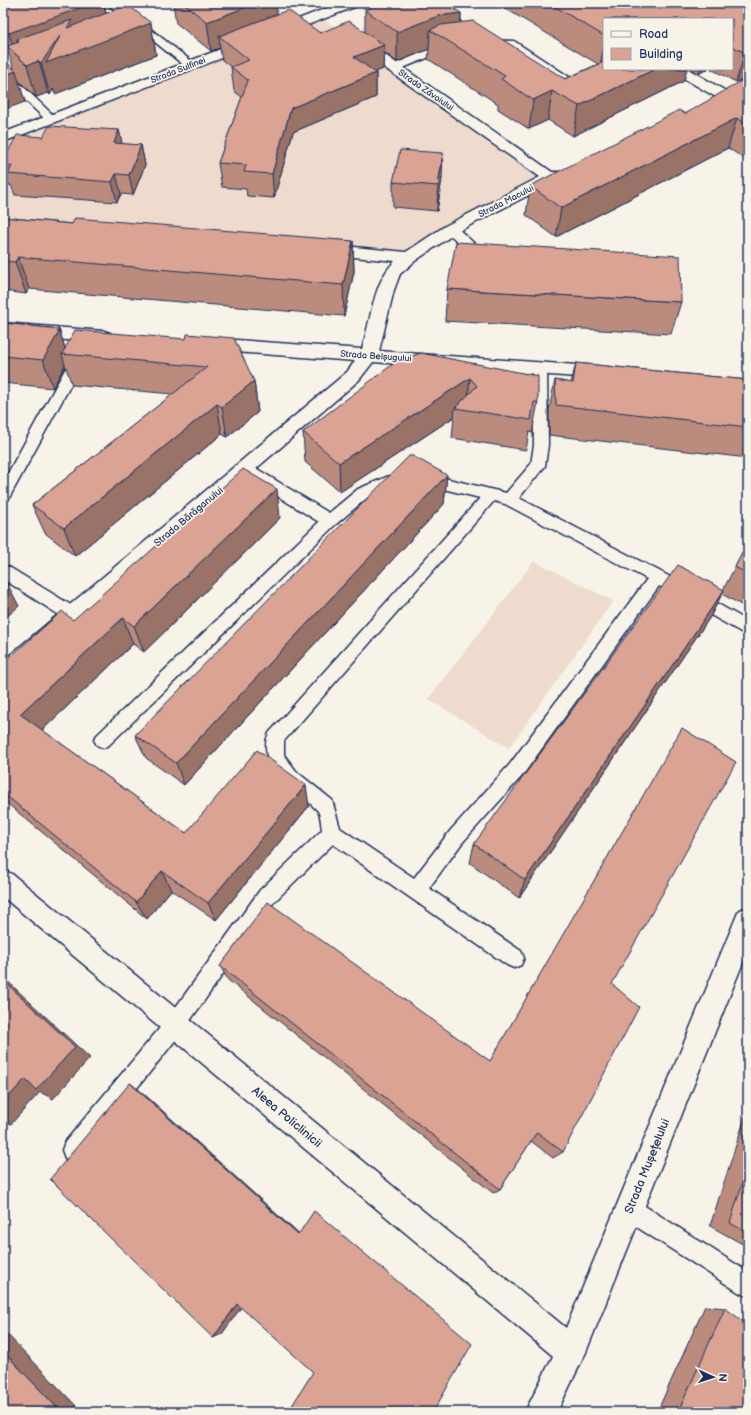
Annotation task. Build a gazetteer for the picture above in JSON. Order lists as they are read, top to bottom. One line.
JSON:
{"streets":{"street":["Strada Sulfinei","Strada Zăvoiului","Strada Macului","Strada Belșugului","Strada Bărăganului","Aleea Policlinicii","Strada Mușețelului"]},"crossings":[["Strada Zăvoiului","Strada Macului"],["Strada Macului","Strada Belșugului"],["Strada Macului","Strada Bărăganului"],["Strada Belșugului","Strada Bărăganului"],["Aleea Policlinicii","Strada Mușețelului"]],"legend":["Road","Building"],"north":"right"}
